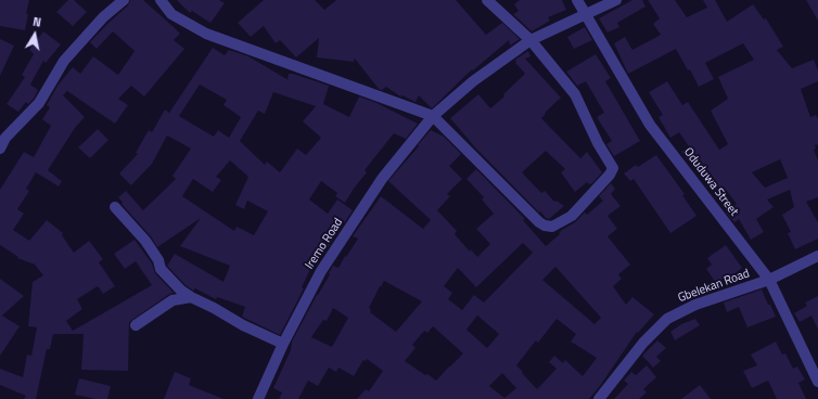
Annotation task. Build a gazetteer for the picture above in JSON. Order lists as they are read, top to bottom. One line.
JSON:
{"streets":{"street":["Oduduwa Street","Iremo Road","Gbelekan Road"]},"crossings":[["Oduduwa Street","Iremo Road"],["Oduduwa Street","Gbelekan Road"]],"north":"top"}
